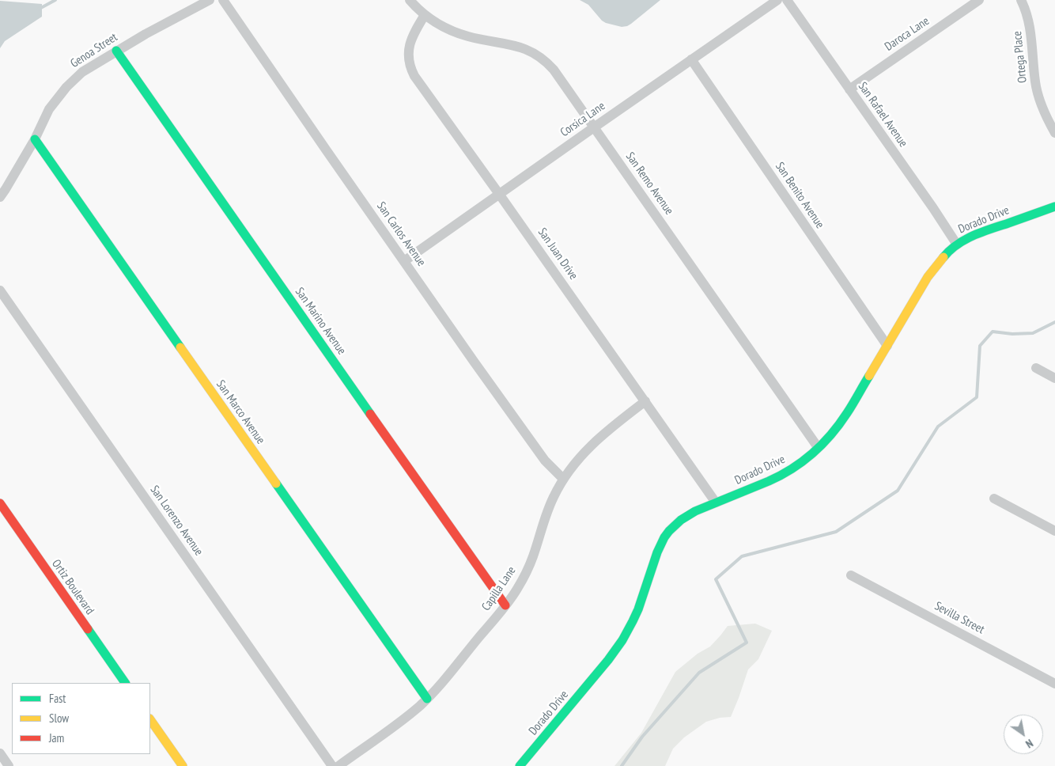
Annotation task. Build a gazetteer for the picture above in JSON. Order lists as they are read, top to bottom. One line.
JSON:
{"streets":{"street":["Daroca Lane","Genoa Street","Ortega Place","San Rafael Avenue","Corsica Lane","San Remo Avenue","San Benito Avenue","Dorado Drive","San Carlos Avenue","San Juan Drive","San Marino Avenue","San Marco Avenue","San Lorenzo Avenue","Ortiz Boulevard","Capilla Lane","Sevilla Street"]},"crossings":[["Daroca Lane","San Rafael Avenue"],["Genoa Street","San Marino Avenue"],["Genoa Street","San Marco Avenue"],["San Rafael Avenue","Dorado Drive"],["Corsica Lane","San Remo Avenue"],["Corsica Lane","San Benito Avenue"],["Corsica Lane","San Carlos Avenue"],["Corsica Lane","San Juan Drive"],["San Remo Avenue","Dorado Drive"],["San Remo Avenue","San Juan Drive"],["San Benito Avenue","Dorado Drive"],["Dorado Drive","San Juan Drive"],["San Carlos Avenue","Capilla Lane"],["San Juan Drive","Capilla Lane"],["San Marino Avenue","Capilla Lane"],["San Marco Avenue","Capilla Lane"]],"legend":["Fast","Slow","Jam"],"north":"bottom right"}
